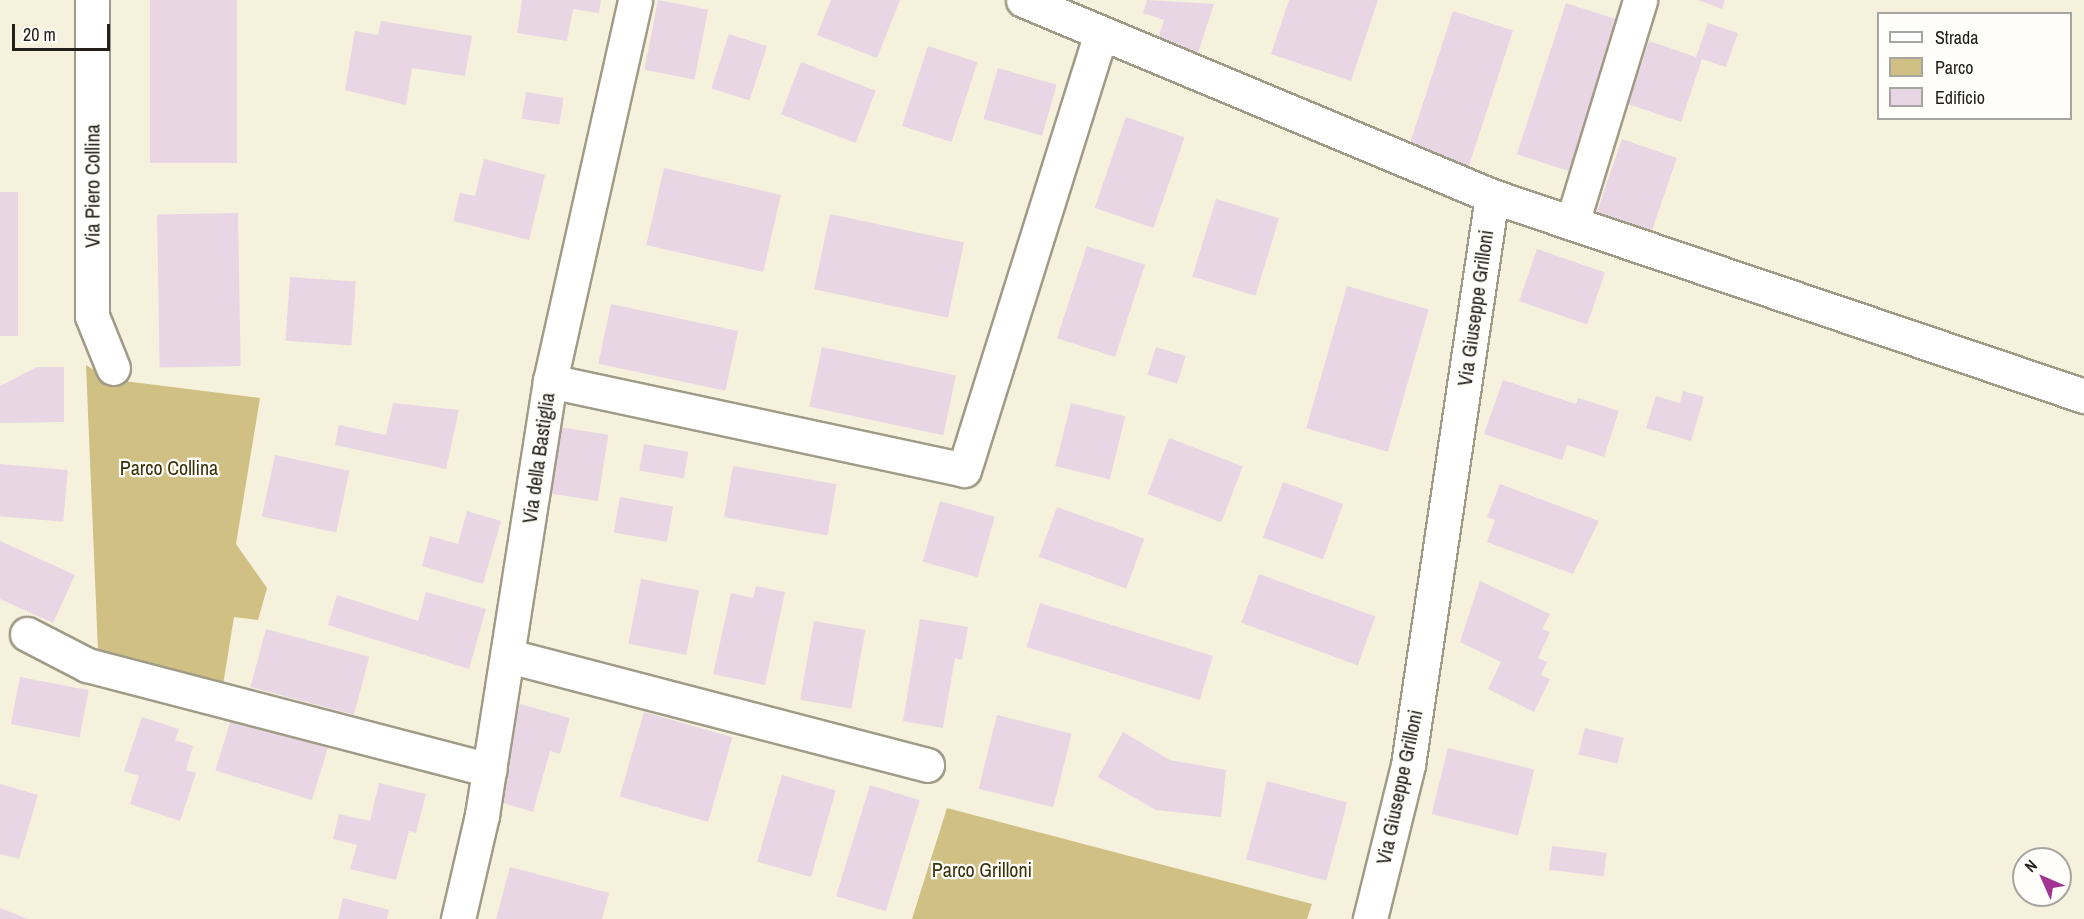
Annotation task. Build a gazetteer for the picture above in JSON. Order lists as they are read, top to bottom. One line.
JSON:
{"streets":{"street":["Via Piero Collina","Via Giuseppe Grilloni","Via della Bastiglia"]},"parks":["Parco Collina","Parco Grilloni"],"legend":["Strada","Parco","Edificio"],"scale_bar":"20 m","north":"top left"}
